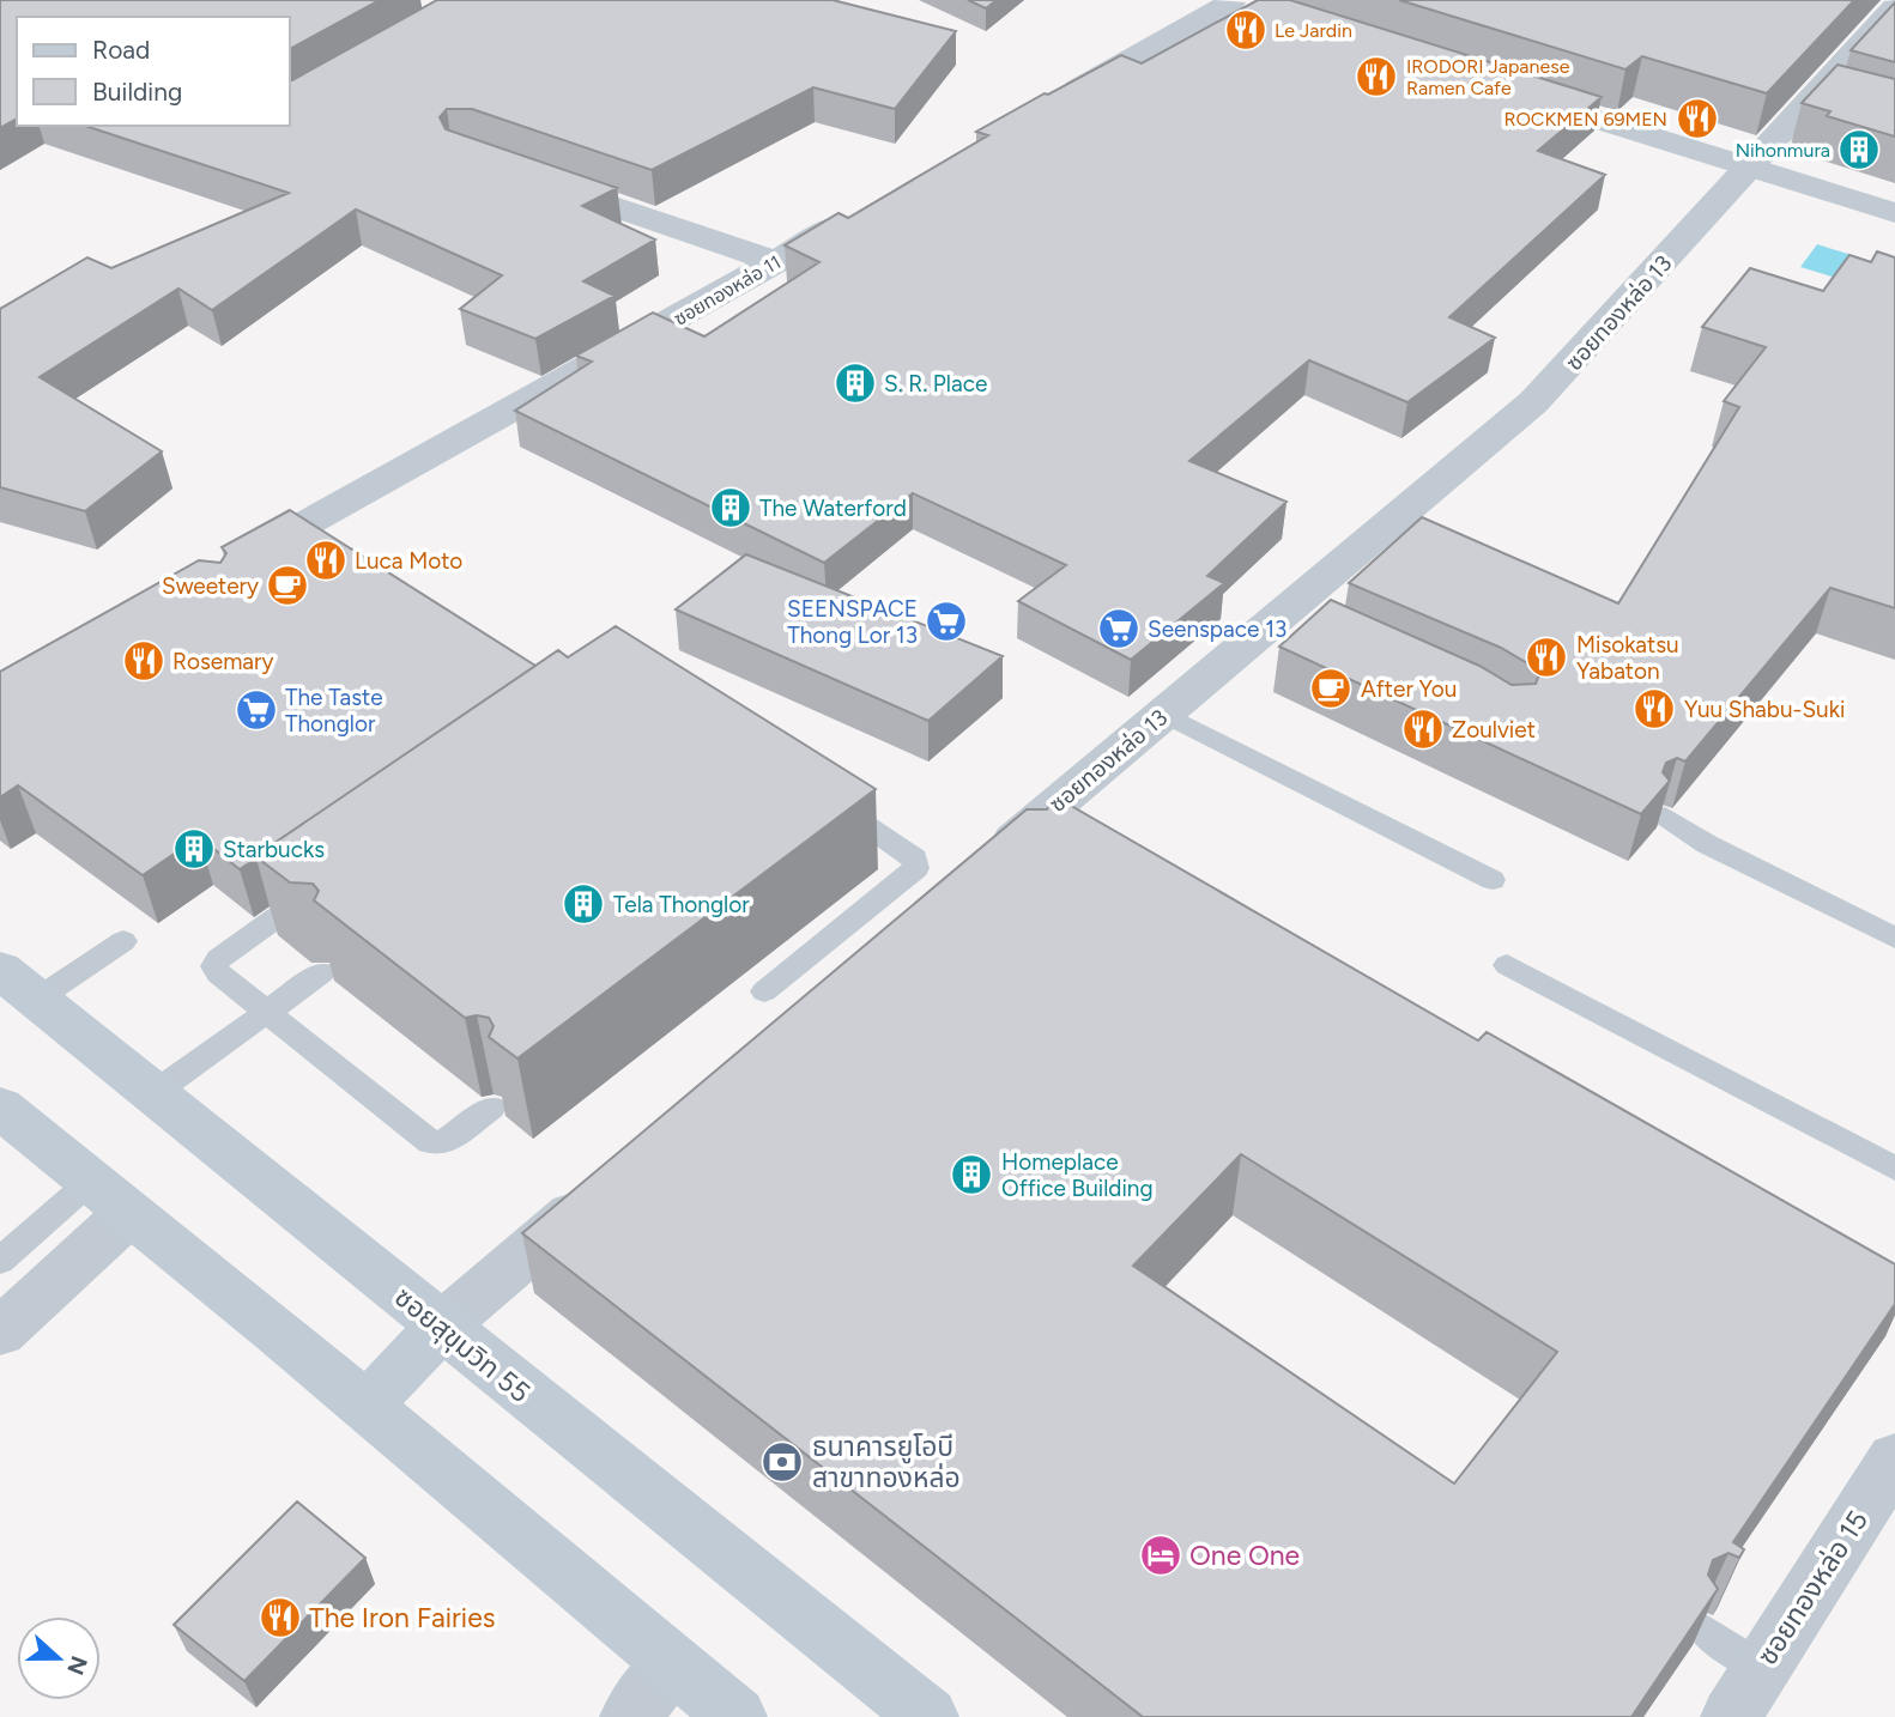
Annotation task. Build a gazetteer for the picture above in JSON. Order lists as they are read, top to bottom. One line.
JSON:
{"streets":{"main road":["ซอยสุขุมวิท 55"],"street":["ซอยทองหล่อ 11","ซอยทองหล่อ 13","ซอยทองหล่อ 15"]},"places":{"restaurant":["Le Jardin","IRODORI Japanese Ramen Cafe","ROCKMEN 69MEN","Luca Moto","Misokatsu Yabaton","Rosemary","Yuu Shabu-Suki","Zoulviet","The Iron Fairies"],"building":["Nihonmura","S. R. Place","The Waterford","Starbucks","Tela Thonglor","Homeplace Office Building"],"cafe":["Sweetery","After You"],"supermarket":["SEENSPACE Thong Lor 13","Seenspace 13","The Taste Thonglor"],"bank":["ธนาคารยูโอบี สาขาทองหล่อ"],"hotel":["One One"]},"legend":["Road","Building"],"north":"right"}
